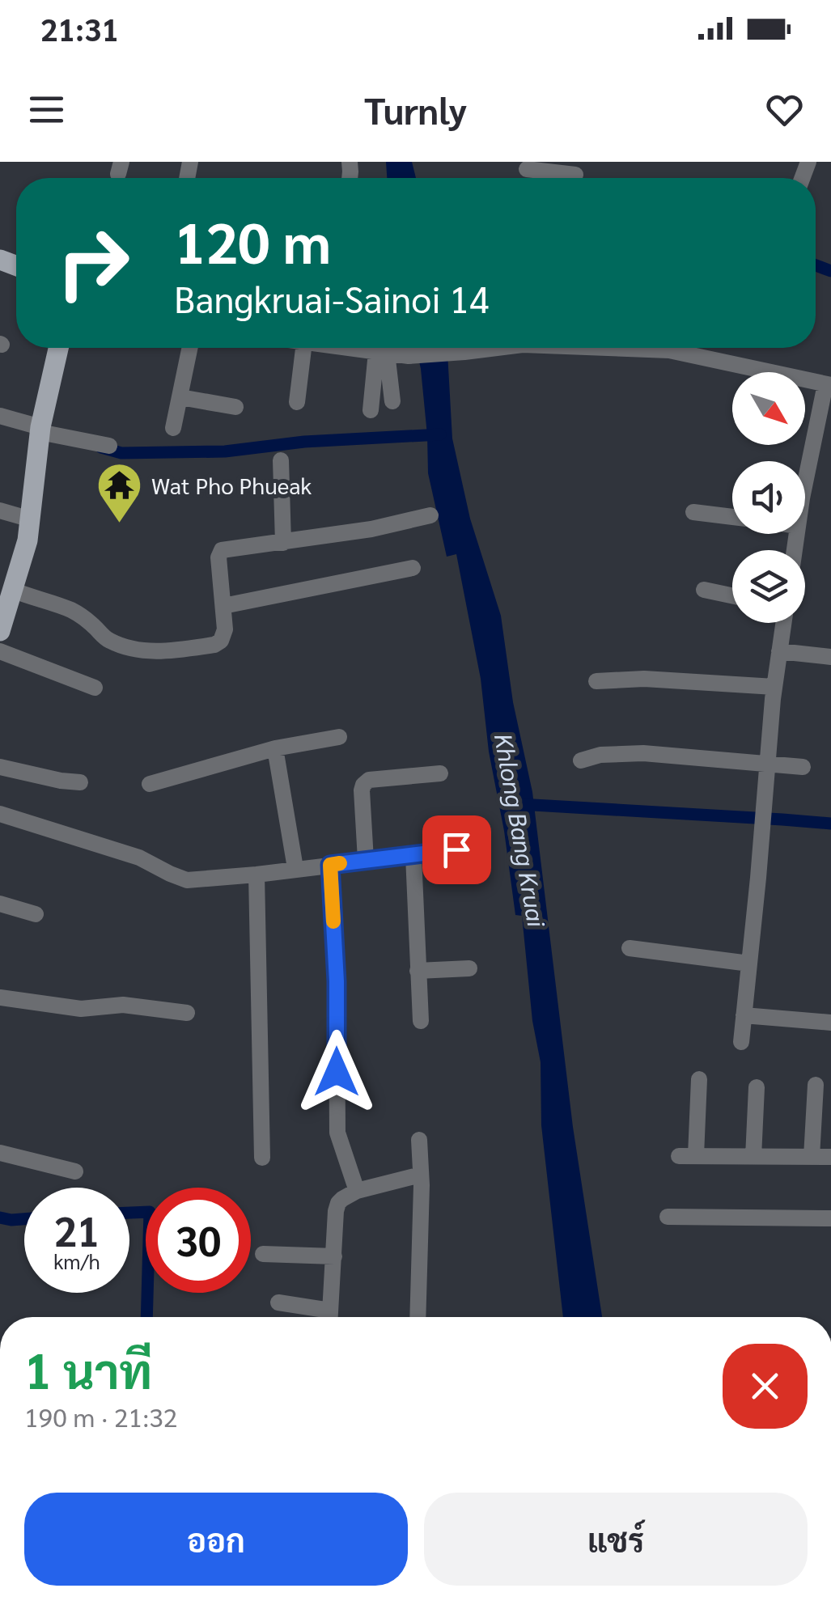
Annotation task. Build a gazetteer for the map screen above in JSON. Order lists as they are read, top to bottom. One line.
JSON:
{"water":["Khlong Bang Kruai"],"places":{"temple":["Wat Pho Phueak"]},"north":"bottom right","page":{"status":"21:31","header":"Turnly","turn":["120 m","Bangkruai-Sainoi 14"],"speed":"21 km/h","limit":"30","heading":["1 นาที","190 m · 21:32"],"buttons":["ออก","แชร์"]}}
